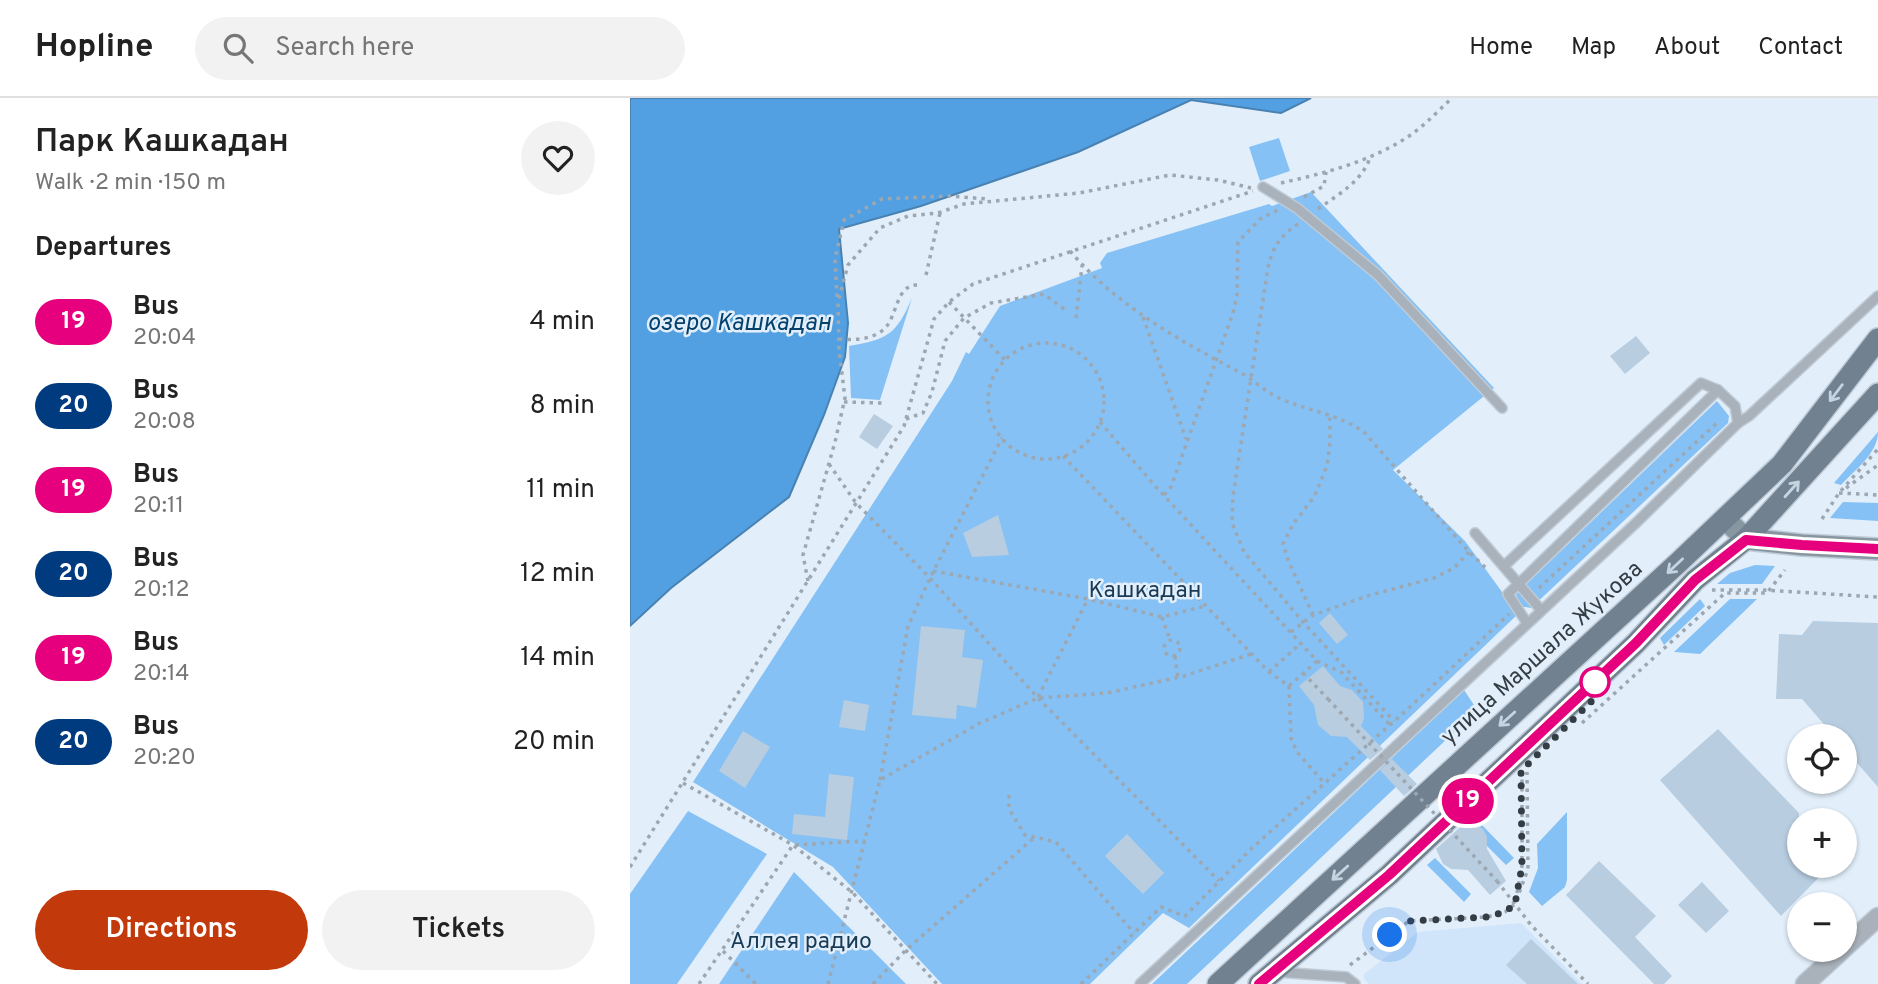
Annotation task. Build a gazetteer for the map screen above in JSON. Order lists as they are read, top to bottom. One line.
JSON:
{"streets":{"main road":["улица Маршала Жукова"]},"water":["озеро Кашкадан"],"parks":["Кашкадан","Аллея радио"],"lines":["bus line 19"],"page":{"header":"Hopline","search":"Search here","nav":["Home","Map","About","Contact"],"heading":[["Парк Кашкадан","Walk · 2 min · 150 m"],"Departures"],"on_map":"19","list":[{"mark":"19","name":"Bus","note":"20:04","value":"4 min"},{"mark":"20","name":"Bus","note":"20:08","value":"8 min"},{"mark":"19","name":"Bus","note":"20:11","value":"11 min"},{"mark":"20","name":"Bus","note":"20:12","value":"12 min"},{"mark":"19","name":"Bus","note":"20:14","value":"14 min"},{"mark":"20","name":"Bus","note":"20:20","value":"20 min"}],"map_buttons":["+","−"],"buttons":["Directions","Tickets"]}}
